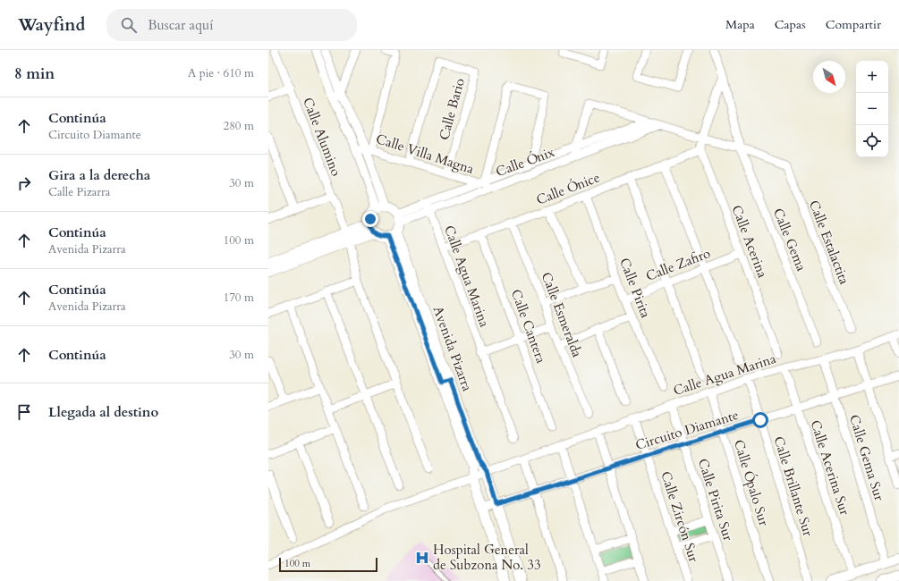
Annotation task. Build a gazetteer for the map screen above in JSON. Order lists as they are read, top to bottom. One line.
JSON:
{"streets":{"street":["Calle Bario","Calle Alumino","Calle Villa Magna","Calle Ónix","Calle Ónice","Calle Gema","Calle Acerina","Calle Estalactita","Calle Zafiro","Calle Agua Marina","Calle Pirita","Calle Esmeralda","Calle Cantera","Avenida Pizarra","Circuito Diamante","Calle Gema Sur","Calle Acerina Sur","Calle Ópalo Sur","Calle Brillante Sur","Calle Pirita Sur","Calle Zircón Sur"]},"crossings":[["Calle Bario","Calle Villa Magna"],["Calle Villa Magna","Calle Ónix"],["Calle Ónix","Calle Agua Marina"],["Calle Ónix","Avenida Pizarra"],["Calle Ónice","Calle Acerina"],["Calle Ónice","Calle Agua Marina"],["Calle Ónice","Calle Pirita"],["Calle Ónice","Calle Esmeralda"],["Calle Ónice","Calle Cantera"],["Calle Gema","Calle Acerina"],["Calle Gema","Calle Estalactita"],["Calle Acerina","Calle Zafiro"],["Calle Zafiro","Calle Pirita"],["Calle Agua Marina","Avenida Pizarra"],["Calle Agua Marina","Calle Gema Sur"],["Calle Agua Marina","Calle Acerina Sur"],["Calle Agua Marina","Calle Ópalo Sur"],["Calle Agua Marina","Calle Brillante Sur"],["Calle Agua Marina","Calle Pirita Sur"],["Calle Agua Marina","Calle Zircón Sur"],["Avenida Pizarra","Circuito Diamante"],["Circuito Diamante","Calle Gema Sur"],["Circuito Diamante","Calle Acerina Sur"],["Circuito Diamante","Calle Ópalo Sur"],["Circuito Diamante","Calle Brillante Sur"],["Circuito Diamante","Calle Pirita Sur"],["Circuito Diamante","Calle Zircón Sur"]],"places":{"hospital":["Hospital General de Subzona No. 33"]},"scale_bar":"100 m","north":"bottom right","page":{"header":"Wayfind","search":"Buscar aquí","nav":["Mapa","Capas","Compartir"],"heading":["8 min","A pie · 610 m"],"map_buttons":["+","−"],"list":[["Continúa","Circuito Diamante","280 m"],["Gira a la derecha","Calle Pizarra","30 m"],["Continúa","Avenida Pizarra","100 m"],["Continúa","Avenida Pizarra","170 m"],["Continúa","30 m"],"Llegada al destino"],"scale":"100 m"}}
